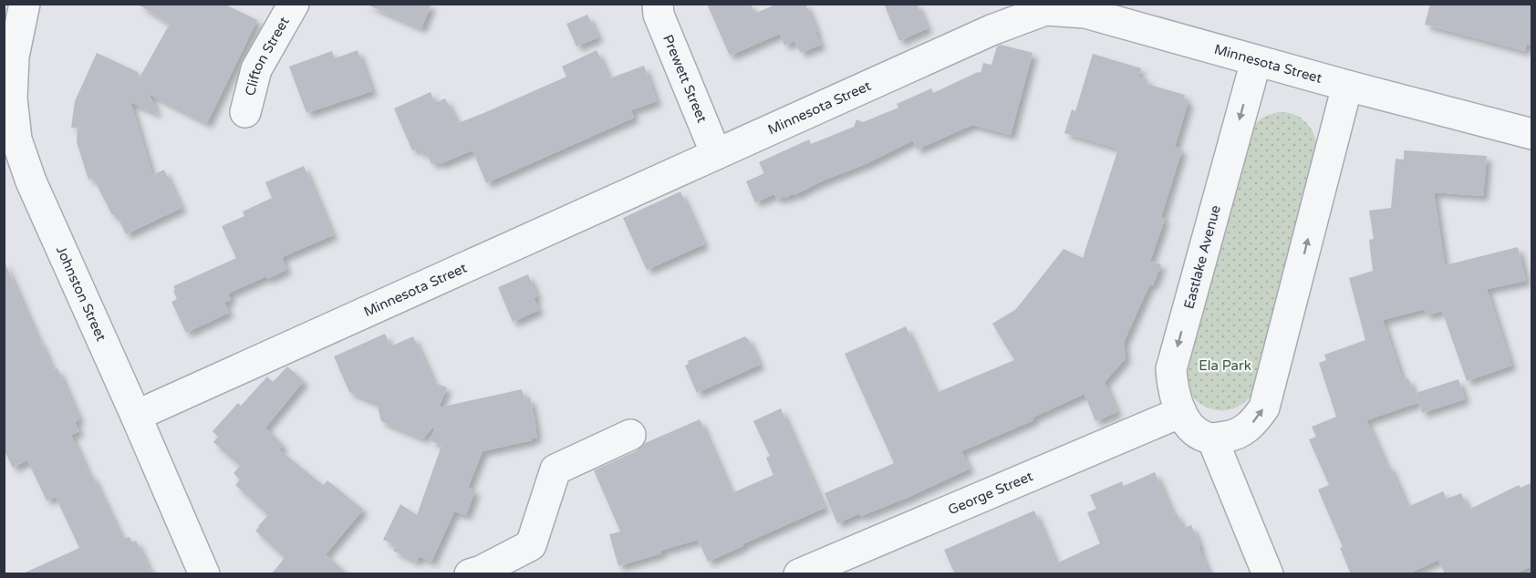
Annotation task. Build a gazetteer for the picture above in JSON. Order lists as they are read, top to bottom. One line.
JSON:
{"streets":{"street":["Clifton Street","Minnesota Street","Prewett Street","Eastlake Avenue","Johnston Street","George Street"]},"crossings":[["Minnesota Street","Prewett Street"],["Minnesota Street","Eastlake Avenue"],["Minnesota Street","Johnston Street"],["Eastlake Avenue","George Street"]],"parks":["Ela Park"]}
